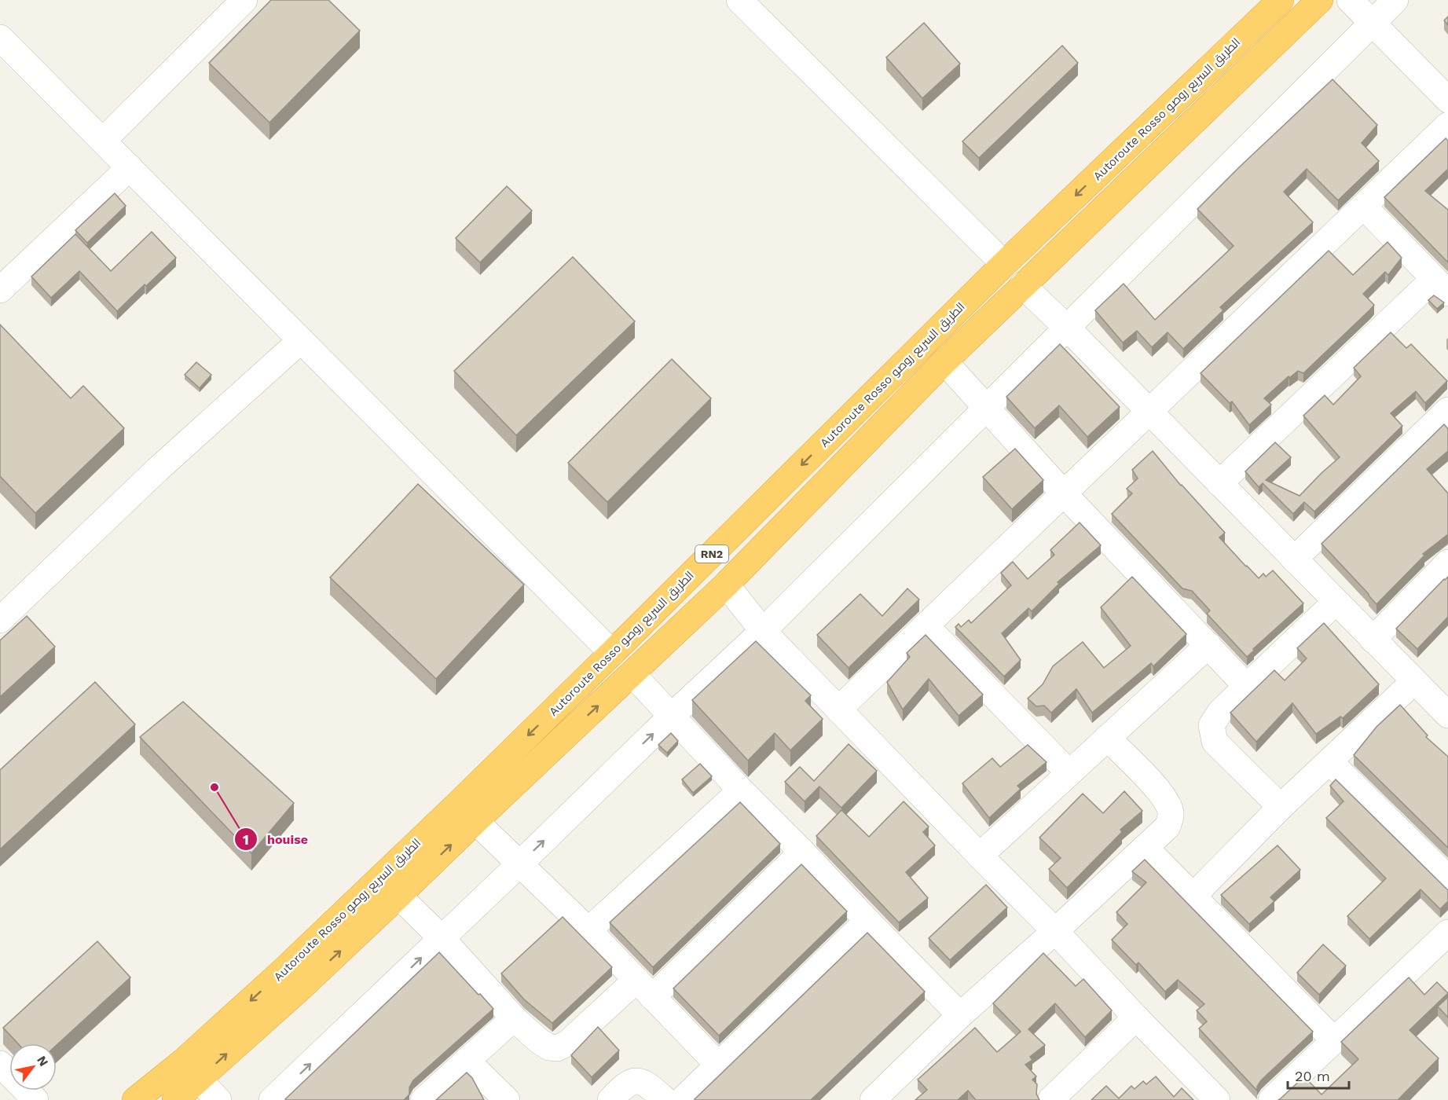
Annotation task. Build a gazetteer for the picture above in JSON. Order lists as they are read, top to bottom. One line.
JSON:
{"streets":{"highway":["Autoroute Rosso الطريق السريع روصو","RN2"]},"places":["houise"],"scale_bar":"20 m","north":"top right"}
